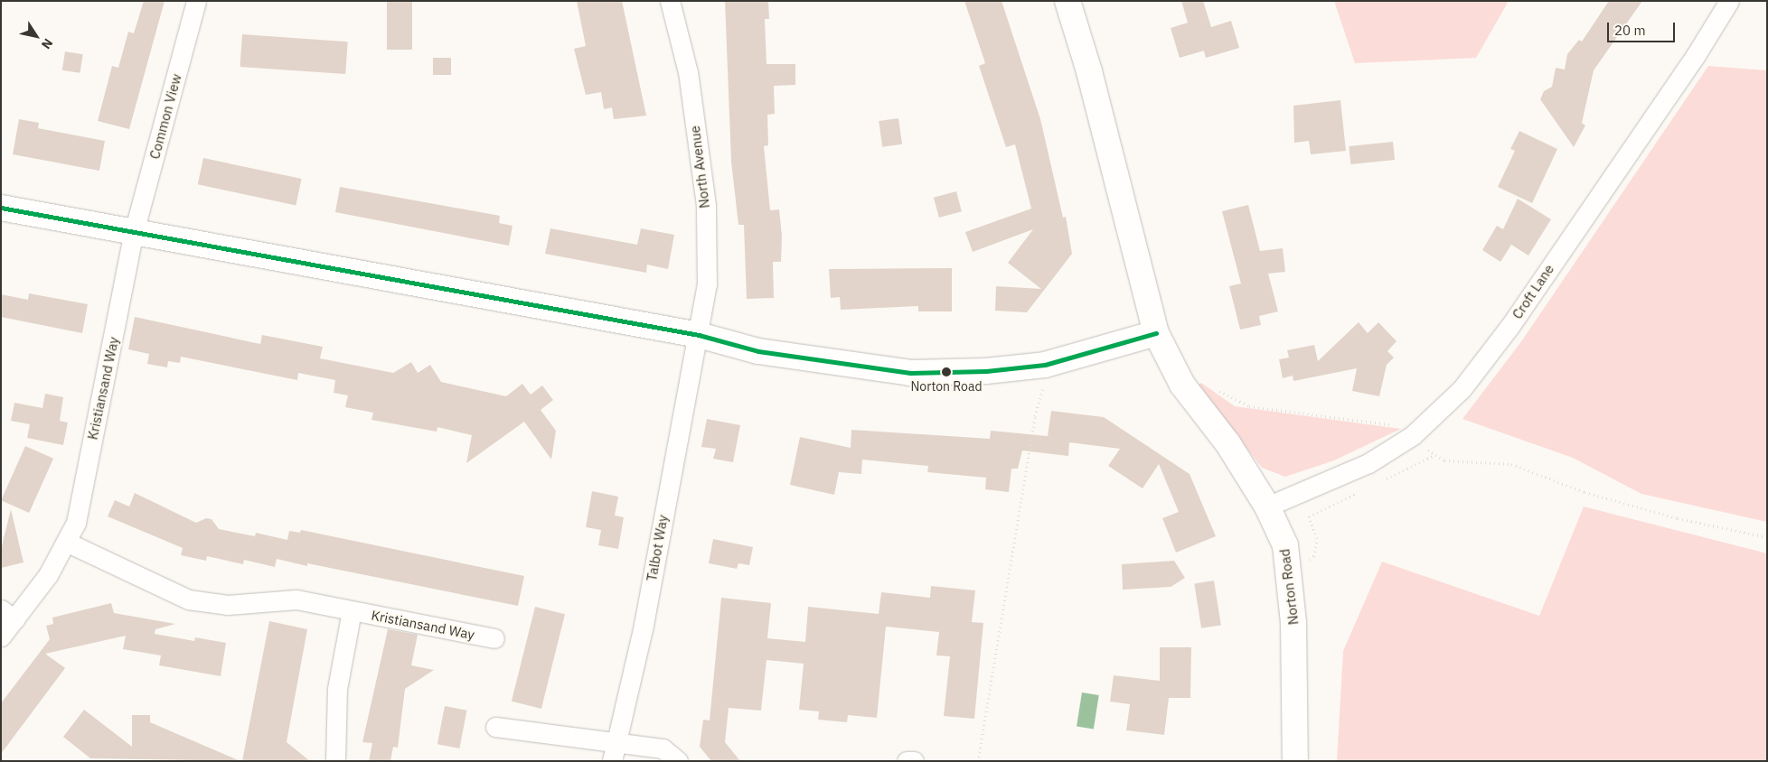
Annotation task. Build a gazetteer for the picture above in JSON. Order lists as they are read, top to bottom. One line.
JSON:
{"streets":{"street":["Common View","North Avenue","Croft Lane","Kristiansand Way","Talbot Way","Norton Road"]},"crossings":[["Common View","Kristiansand Way"],["North Avenue","Talbot Way"],["Croft Lane","Norton Road"]],"places":["Norton Road"],"scale_bar":"20 m","north":"bottom right"}
